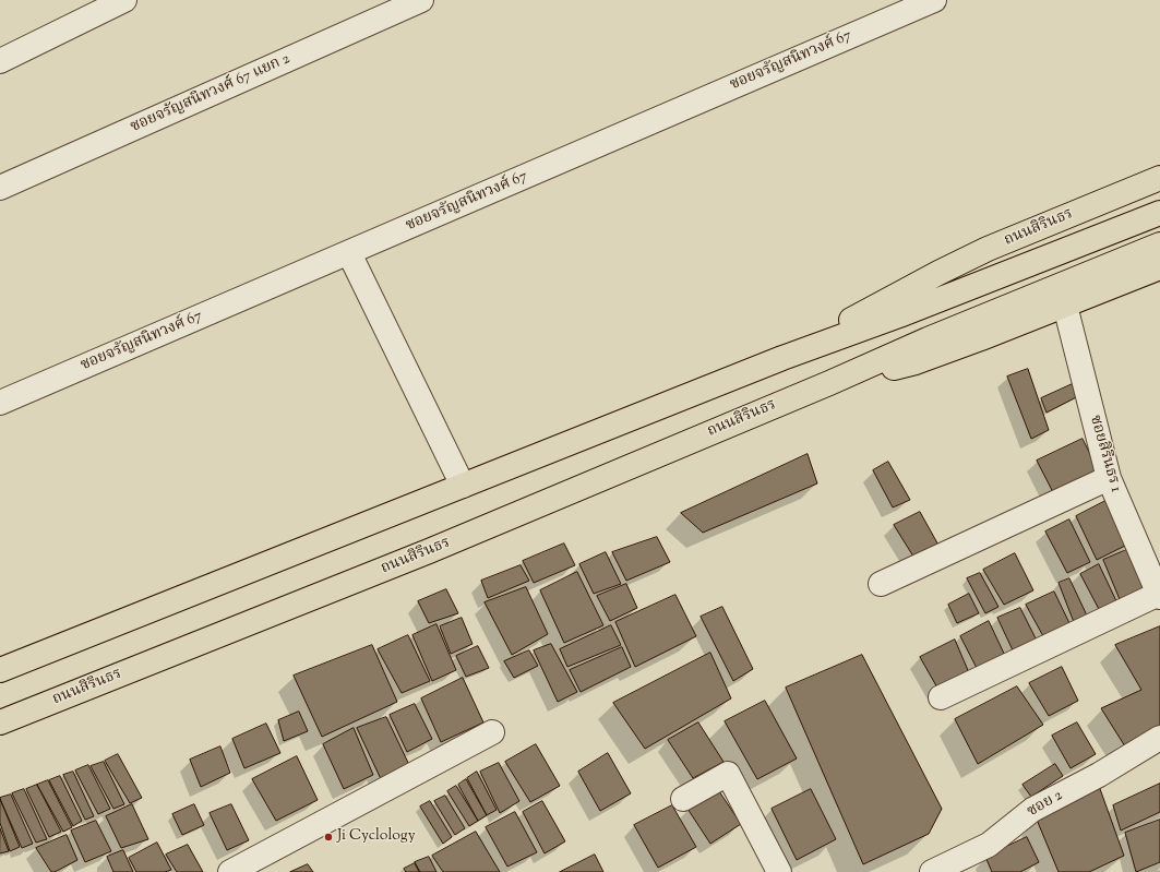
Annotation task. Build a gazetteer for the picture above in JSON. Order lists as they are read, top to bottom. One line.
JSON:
{"streets":{"main road":["ถนนสิรินธร"],"street":["ซอยจรัญสนิทวงศ์ 67","ซอยจรัญสนิทวงศ์ 67 แยก 2","ซอยสิรินธร 1","ซอย 2"]},"crossings":[["ถนนสิรินธร","ซอยสิรินธร 1"]],"places":["Ji Cyclology"]}
